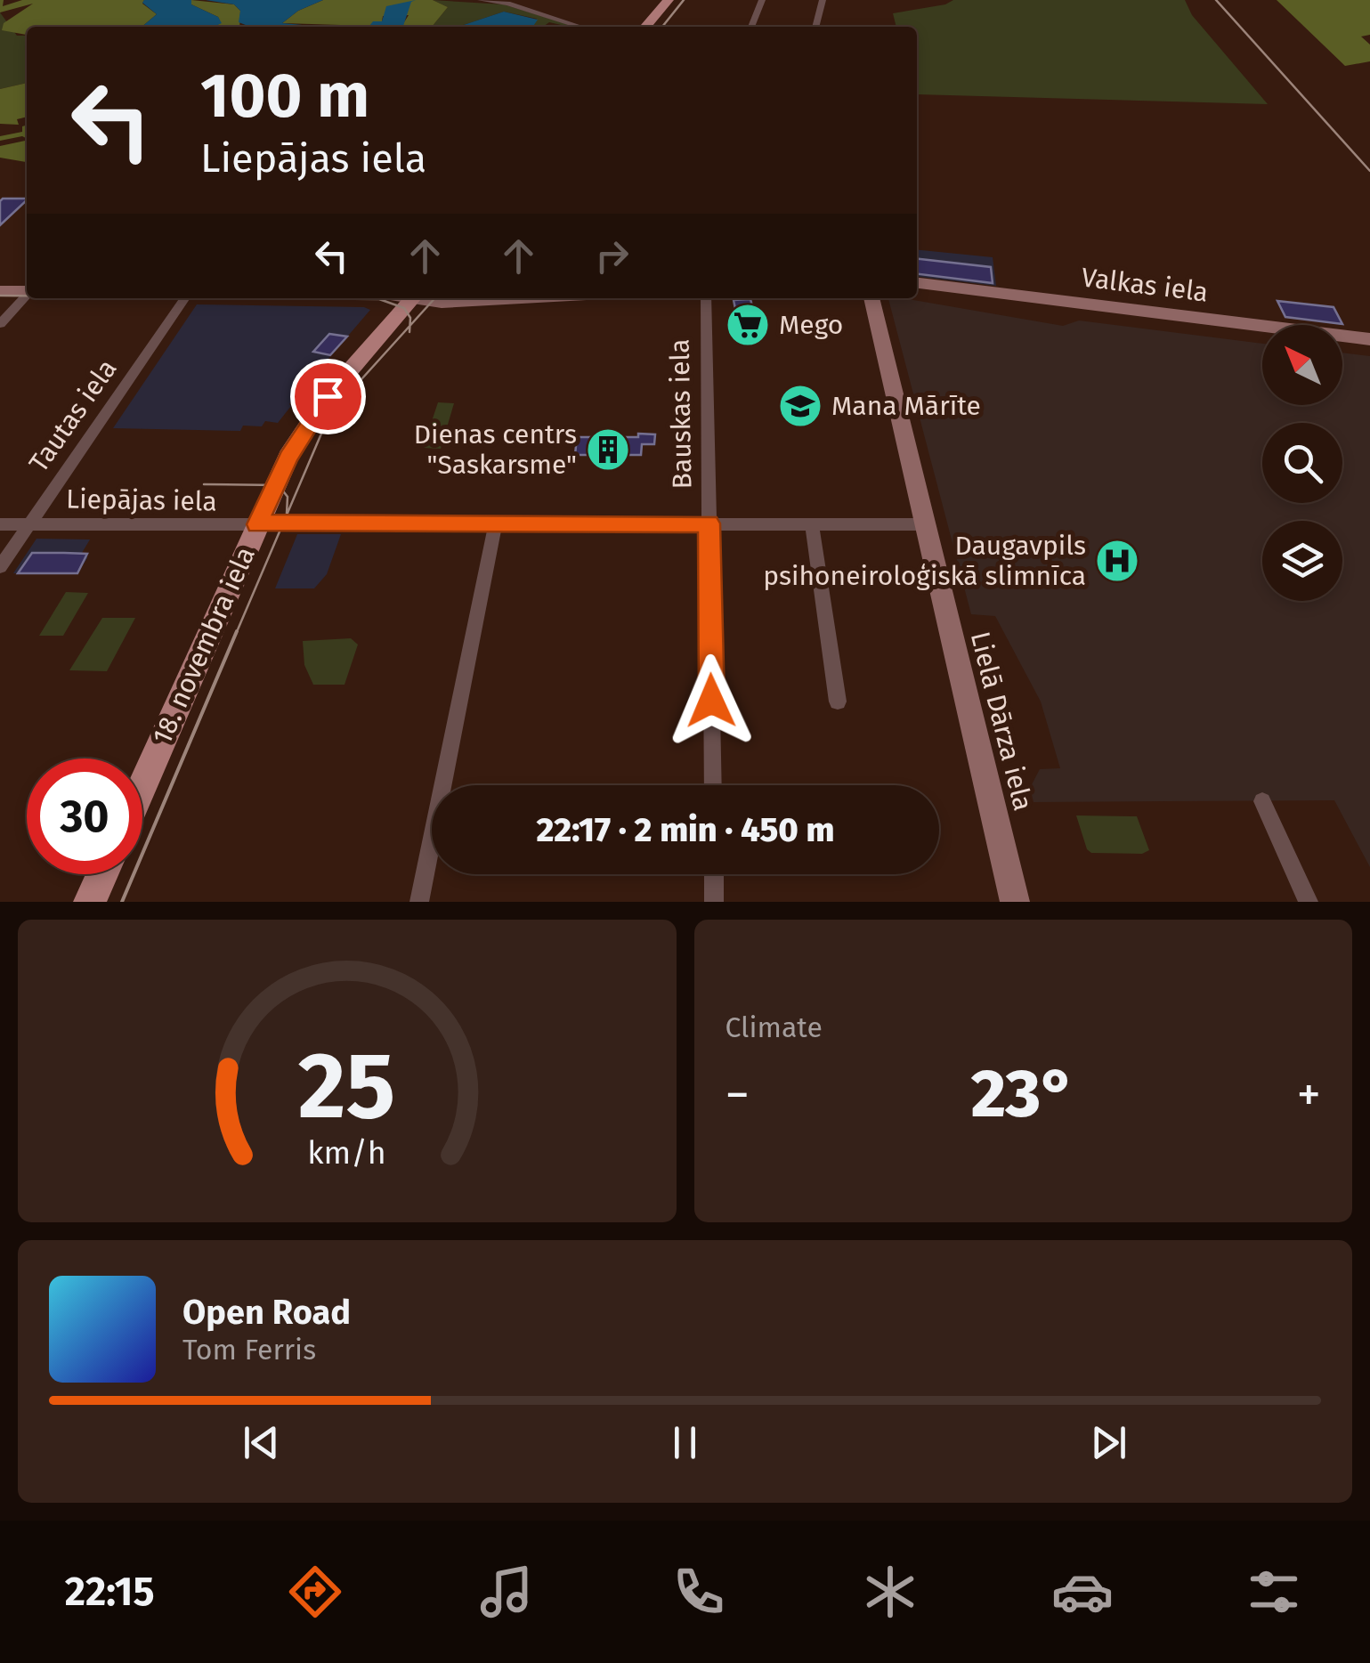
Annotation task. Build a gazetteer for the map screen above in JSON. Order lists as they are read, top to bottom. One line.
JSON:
{"streets":{"main road":["18. novembra iela"],"street":["Valkas iela","Bauskas iela","Tautas iela","Liepājas iela","Lielā Dārza iela"]},"crossings":[["Bauskas iela","Liepājas iela"],["Tautas iela","Liepājas iela"],["Liepājas iela","18. novembra iela"],["Liepājas iela","Lielā Dārza iela"]],"places":{"supermarket":["Mego"],"school or university":["Mana Mārīte"],"building":["Dienas centrs \"Saskarsme\""],"hospital":["Daugavpils psihoneiroloģiskā slimnīca"]},"north":"top left","page":{"turn":["100 m","Liepājas iela"],"limit":"30","trip":"22:17 · 2 min · 450 m","tile":"Climate","heat":["−","23°","+"],"song":["Open Road","Tom Ferris"],"tabs":"22:15","gauge":["25","km/h"]}}
